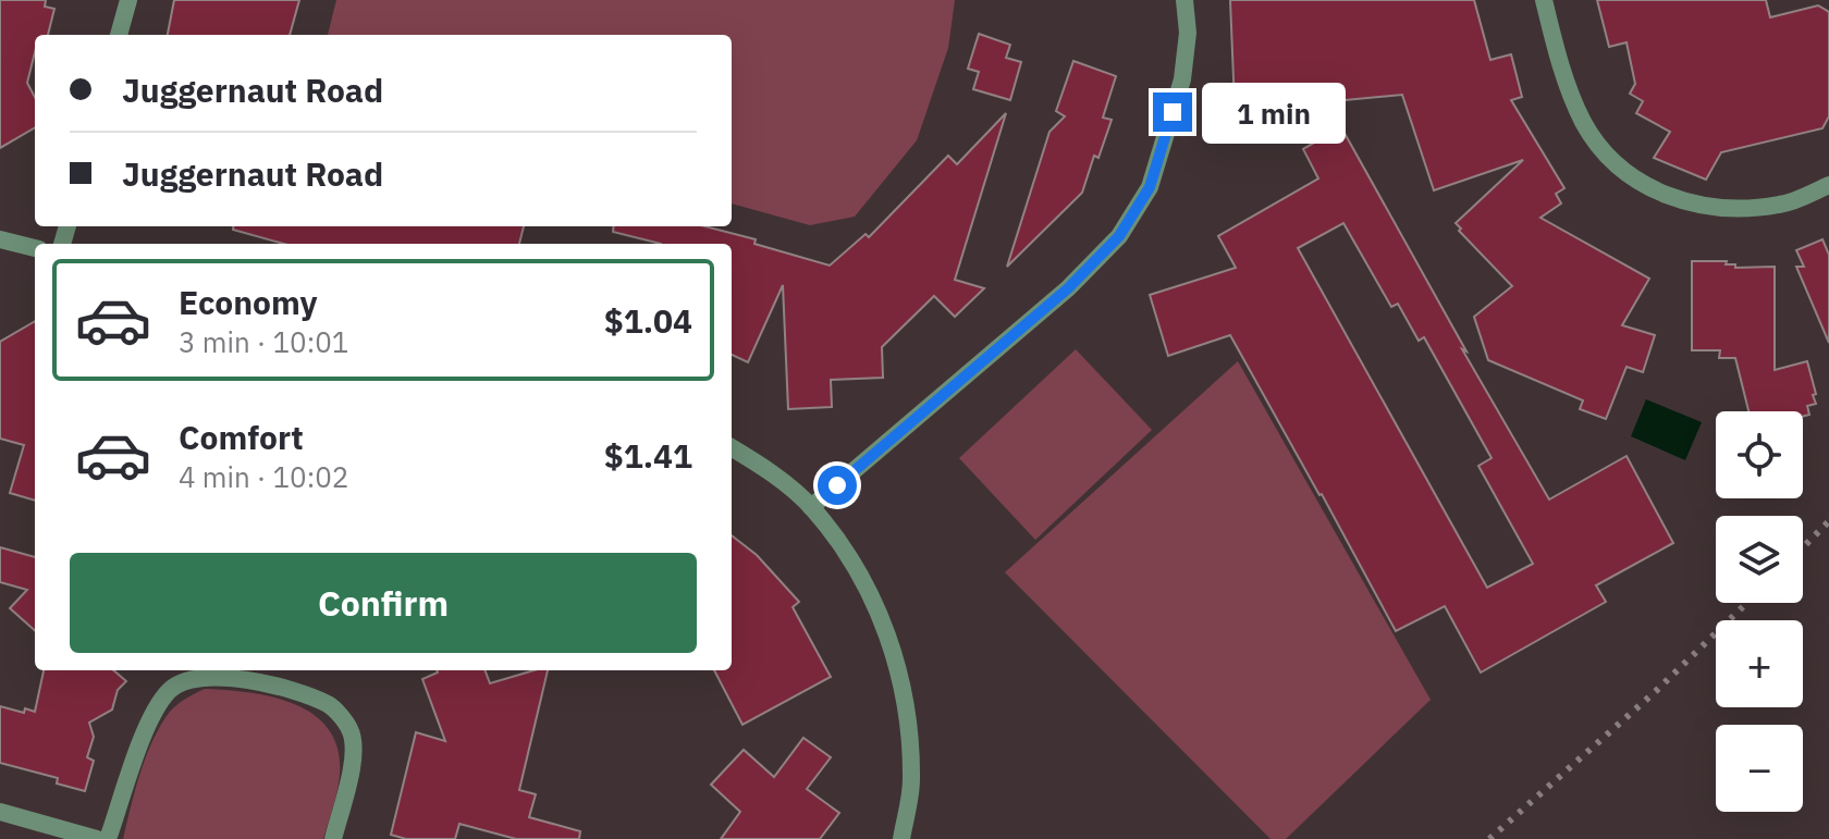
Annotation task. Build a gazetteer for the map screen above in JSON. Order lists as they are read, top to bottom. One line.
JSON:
{"page":{"banner":["Juggernaut Road","Juggernaut Road"],"bubble":"1 min","list":[{"name":"Economy","note":"3 min · 10:01","value":"$1.04"},{"name":"Comfort","note":"4 min · 10:02","value":"$1.41"}],"map_buttons":["+","−"],"buttons":"Confirm"}}
